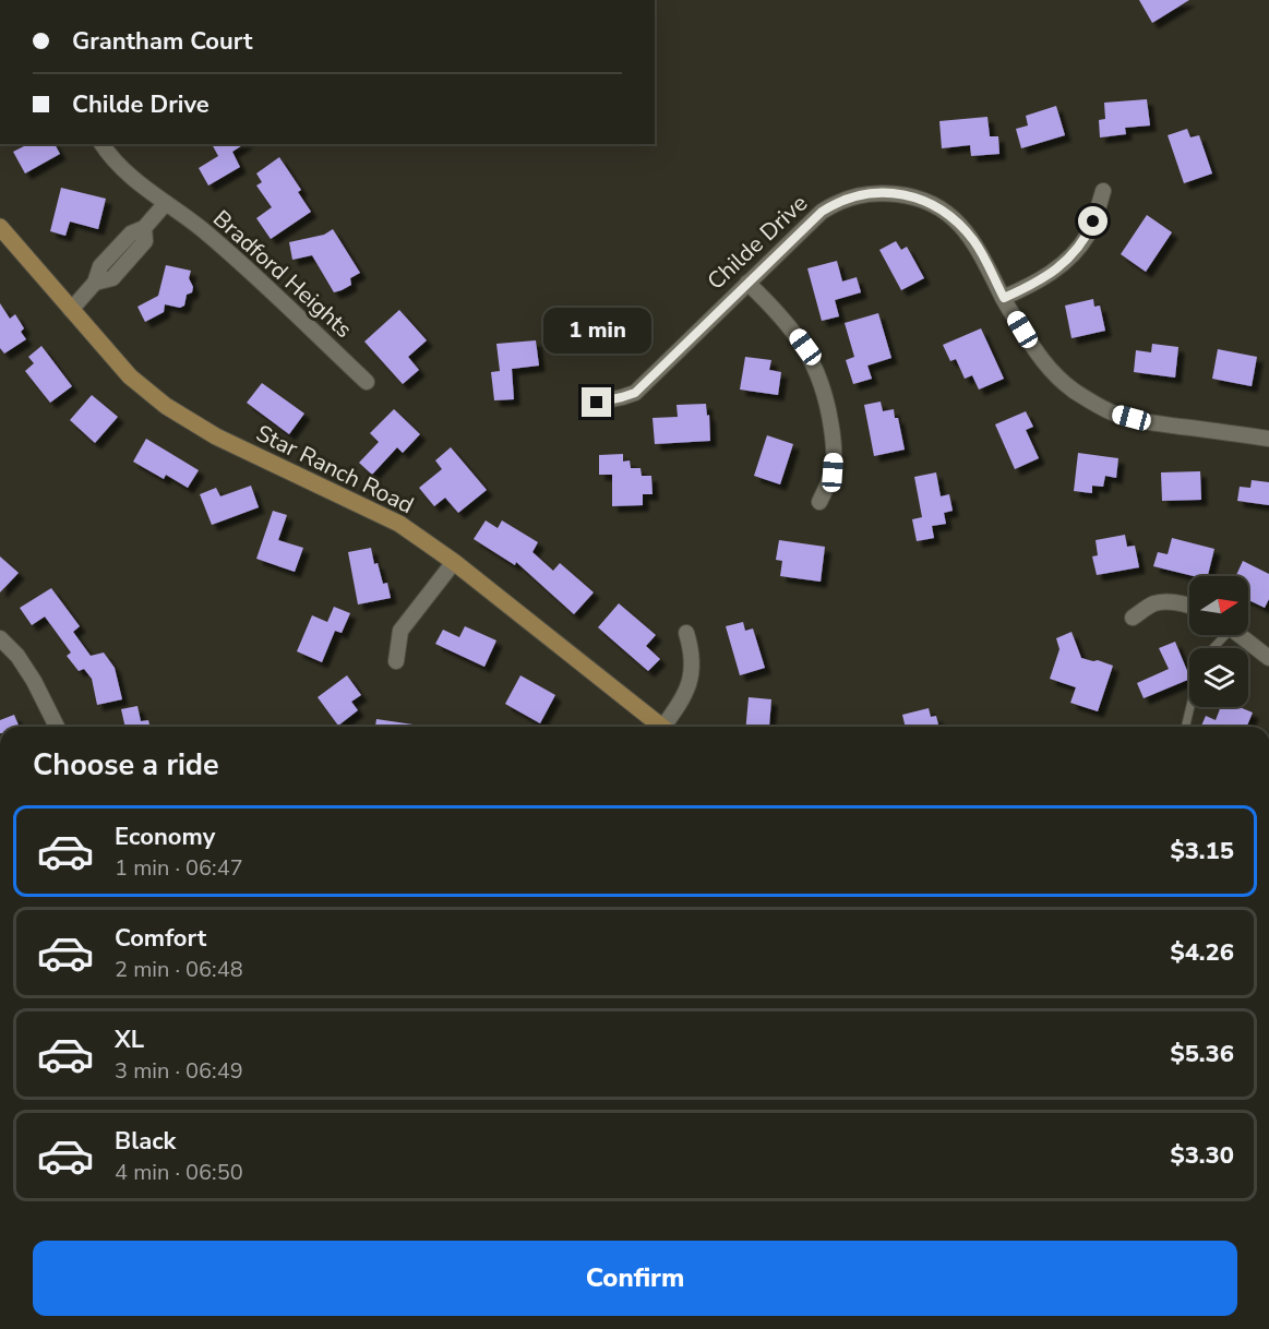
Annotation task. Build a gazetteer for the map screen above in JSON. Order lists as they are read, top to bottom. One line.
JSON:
{"streets":{"street":["Childe Drive","Bradford Heights","Star Ranch Road"]},"north":"right","page":{"banner":["Grantham Court","Childe Drive"],"bubble":"1 min","heading":"Choose a ride","list":[{"name":"Economy","note":"1 min · 06:47","value":"$3.15"},{"name":"Comfort","note":"2 min · 06:48","value":"$4.26"},{"name":"XL","note":"3 min · 06:49","value":"$5.36"},{"name":"Black","note":"4 min · 06:50","value":"$3.30"}],"buttons":"Confirm"}}
